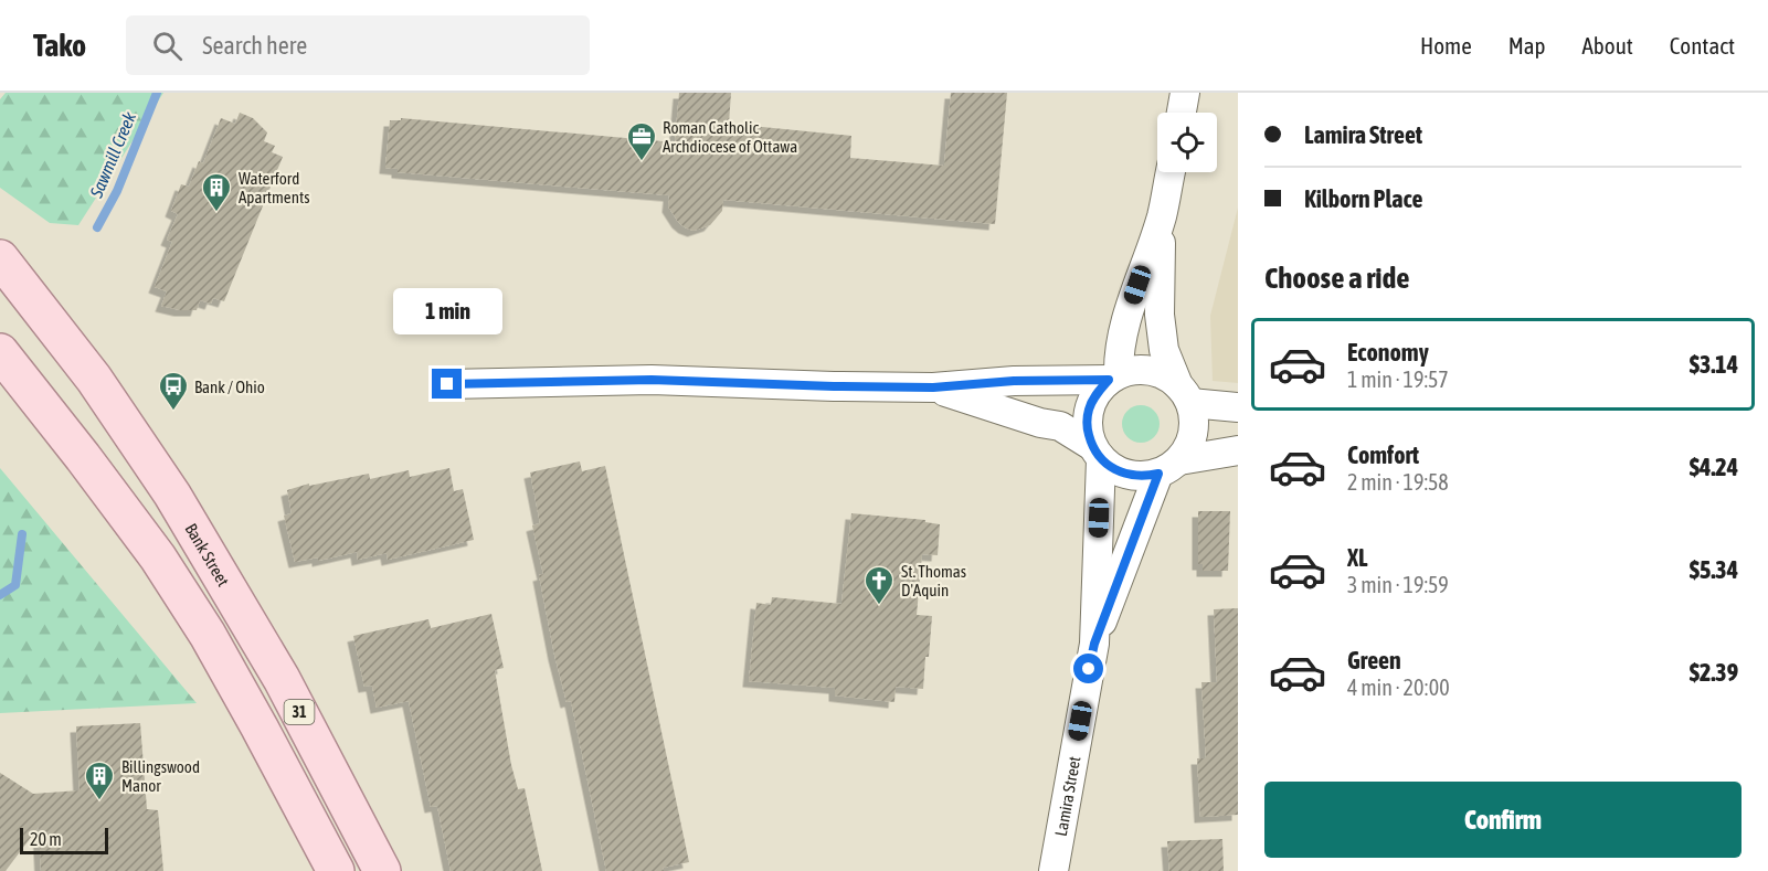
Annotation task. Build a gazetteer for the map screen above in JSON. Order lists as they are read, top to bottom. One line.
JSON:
{"streets":{"main road":["Bank Street","31"],"street":["Lamira Street"]},"water":["Sawmill Creek"],"places":{"office":["Roman Catholic Archdiocese of Ottawa"],"building":["Waterford Apartments","Billingswood Manor"],"bus stop":["Bank / Ohio"],"church":["St. Thomas D'Aquin"]},"scale_bar":"20 m","page":{"header":"Tako","search":"Search here","nav":["Home","Map","About","Contact"],"banner":["Lamira Street","Kilborn Place"],"heading":"Choose a ride","bubble":"1 min","list":[{"name":"Economy","note":"1 min · 19:57","value":"$3.14"},{"name":"Comfort","note":"2 min · 19:58","value":"$4.24"},{"name":"XL","note":"3 min · 19:59","value":"$5.34"},{"name":"Green","note":"4 min · 20:00","value":"$2.39"}],"buttons":"Confirm","scale":"20 m"}}
